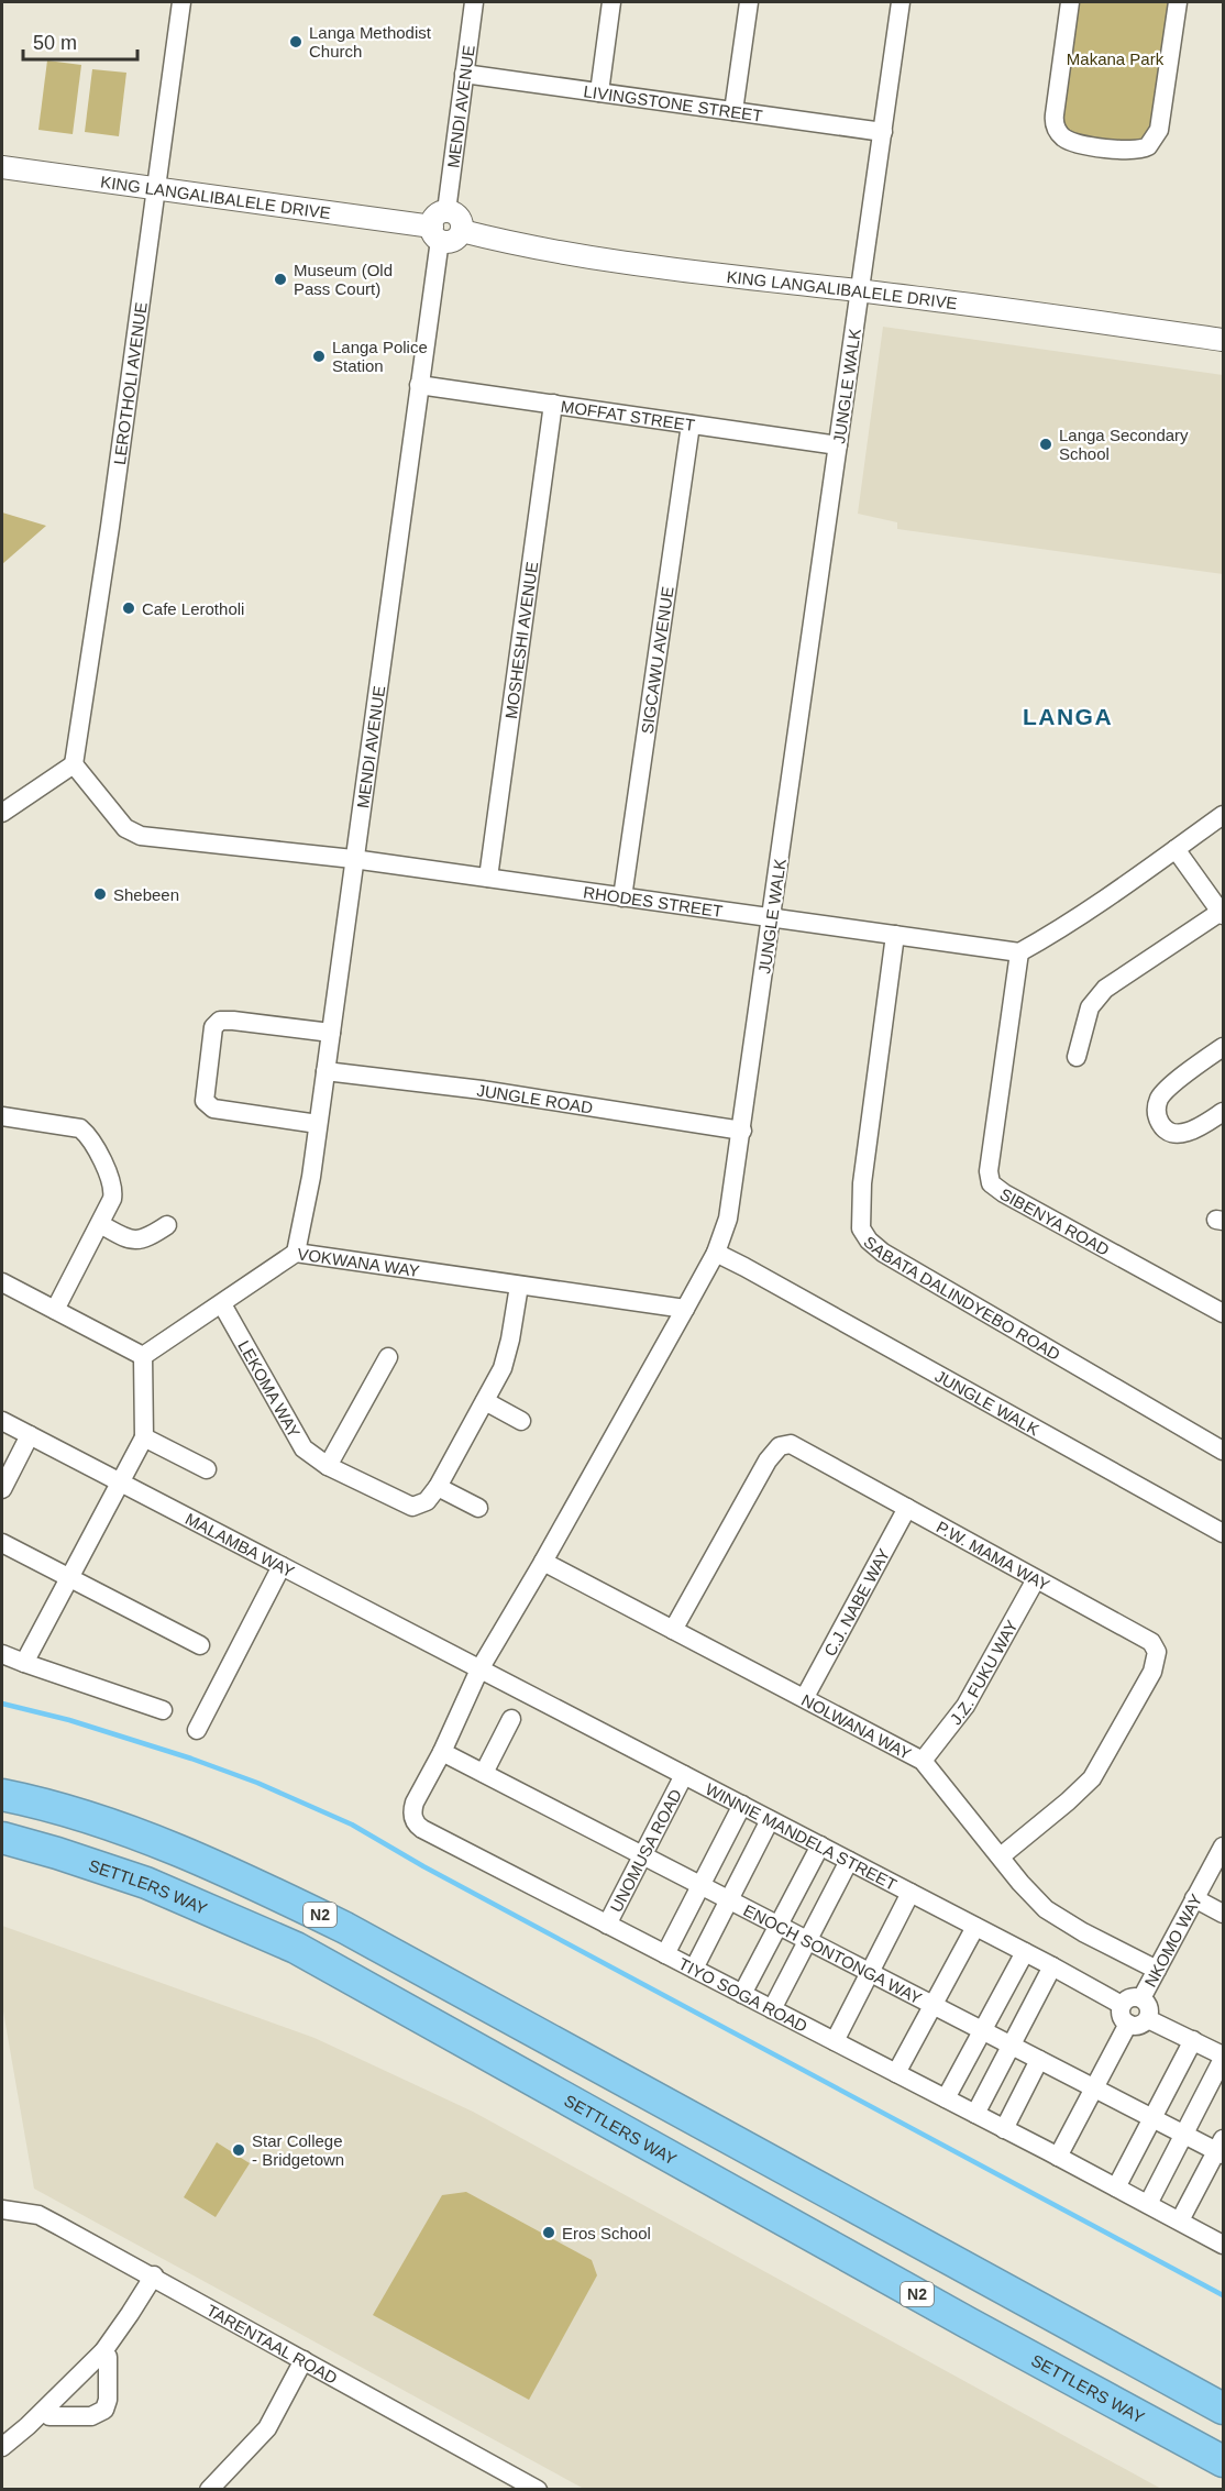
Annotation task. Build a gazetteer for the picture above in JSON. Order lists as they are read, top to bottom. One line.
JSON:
{"streets":{"highway":["SETTLERS WAY","N2"],"street":["LIVINGSTONE STREET","MENDI AVENUE","KING LANGALIBALELE DRIVE","LEROTHOLI AVENUE","JUNGLE WALK","MOFFAT STREET","MOSHESHI AVENUE","SIGCAWU AVENUE","RHODES STREET","JUNGLE ROAD","SIBENYA ROAD","VOKWANA WAY","SABATA DALINDYEBO ROAD","LEKOMA WAY","MALAMBA WAY","P.W. MAMA WAY","C.J. NABE WAY","J.Z. FUKU WAY","NOLWANA WAY","WINNIE MANDELA STREET","UNOMUSA ROAD","NKOMO WAY","ENOCH SONTONGA WAY","TIYO SOGA ROAD","TARENTAAL ROAD"]},"crossings":[["LIVINGSTONE STREET","MENDI AVENUE"],["LIVINGSTONE STREET","JUNGLE WALK"],["MENDI AVENUE","KING LANGALIBALELE DRIVE"],["MENDI AVENUE","MOFFAT STREET"],["MENDI AVENUE","RHODES STREET"],["MENDI AVENUE","JUNGLE ROAD"],["MENDI AVENUE","VOKWANA WAY"],["KING LANGALIBALELE DRIVE","LEROTHOLI AVENUE"],["KING LANGALIBALELE DRIVE","JUNGLE WALK"],["LEROTHOLI AVENUE","RHODES STREET"],["JUNGLE WALK","MOFFAT STREET"],["JUNGLE WALK","RHODES STREET"],["JUNGLE WALK","JUNGLE ROAD"],["MOFFAT STREET","MOSHESHI AVENUE"],["MOFFAT STREET","SIGCAWU AVENUE"],["MOSHESHI AVENUE","RHODES STREET"],["SIGCAWU AVENUE","RHODES STREET"],["RHODES STREET","SIBENYA ROAD"],["RHODES STREET","SABATA DALINDYEBO ROAD"],["VOKWANA WAY","LEKOMA WAY"],["MALAMBA WAY","WINNIE MANDELA STREET"],["MALAMBA WAY","TIYO SOGA ROAD"],["P.W. MAMA WAY","C.J. NABE WAY"],["P.W. MAMA WAY","J.Z. FUKU WAY"],["P.W. MAMA WAY","NOLWANA WAY"],["C.J. NABE WAY","NOLWANA WAY"],["J.Z. FUKU WAY","NOLWANA WAY"],["NOLWANA WAY","NKOMO WAY"],["WINNIE MANDELA STREET","UNOMUSA ROAD"],["WINNIE MANDELA STREET","NKOMO WAY"],["WINNIE MANDELA STREET","TIYO SOGA ROAD"],["UNOMUSA ROAD","ENOCH SONTONGA WAY"],["UNOMUSA ROAD","TIYO SOGA ROAD"],["ENOCH SONTONGA WAY","TIYO SOGA ROAD"]],"districts":["LANGA"],"parks":["Makana Park"],"places":["Langa Methodist Church","Museum (Old Pass Court)","Langa Police Station","Langa Secondary School","Cafe Lerotholi","Shebeen","Star College - Bridgetown","Eros School"],"scale_bar":"50 m"}
